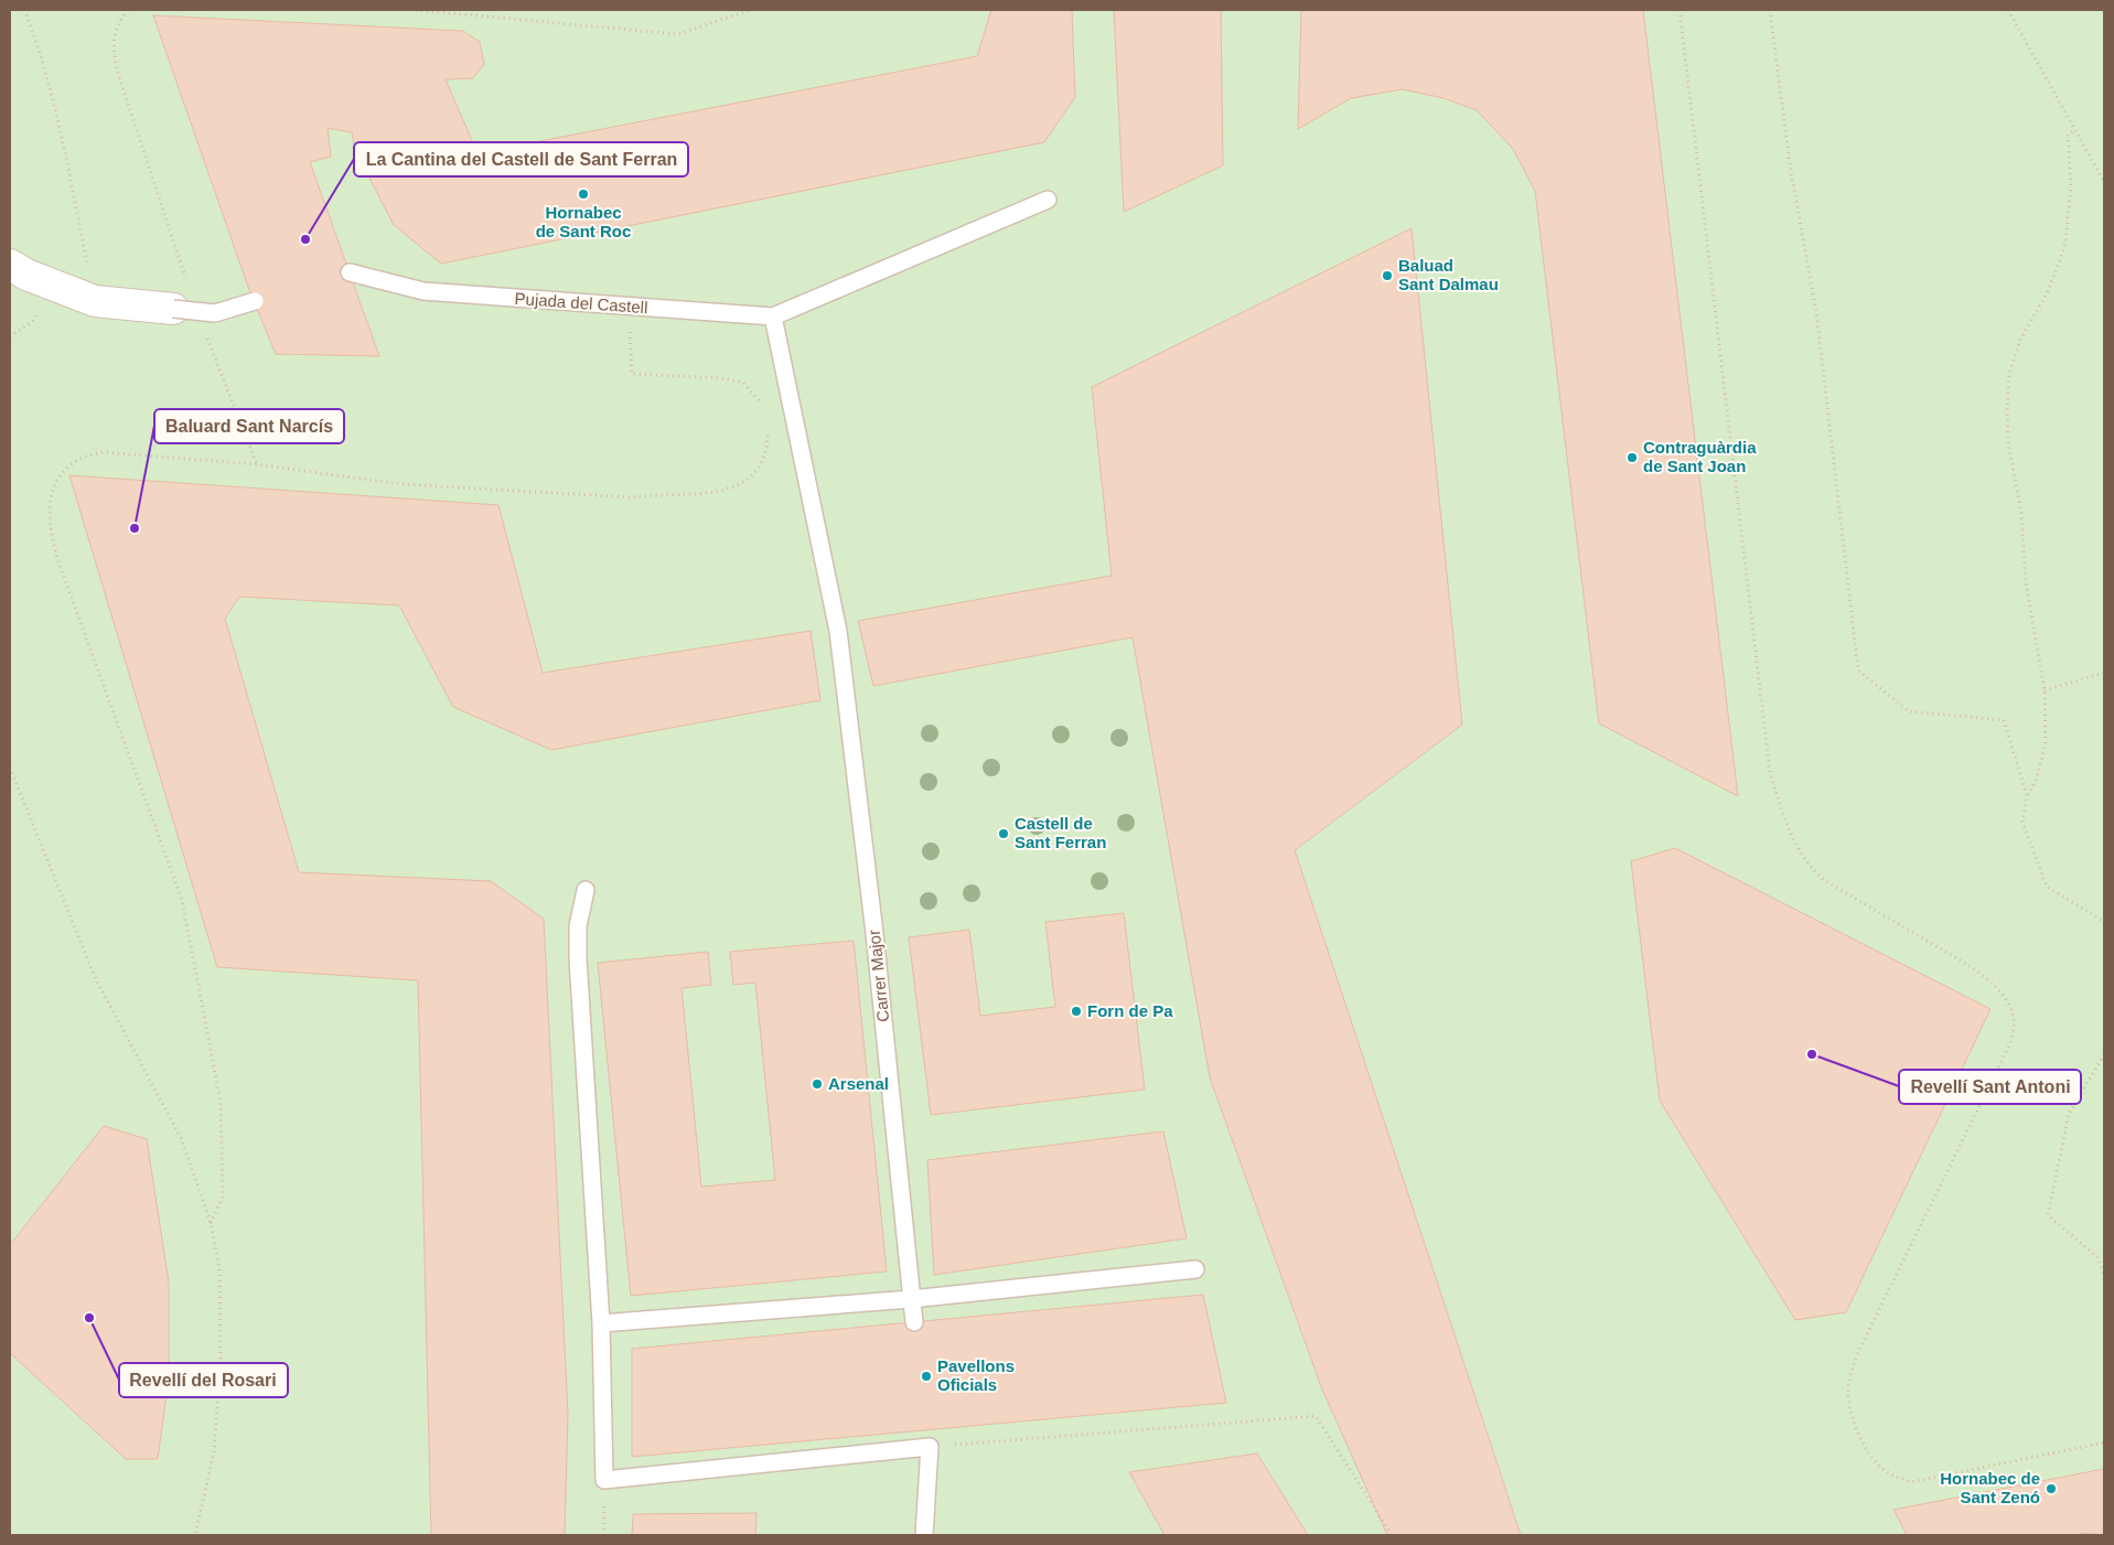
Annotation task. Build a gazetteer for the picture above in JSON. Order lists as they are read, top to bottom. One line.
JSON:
{"streets":{"lane":["Pujada del Castell","Carrer Major"]},"crossings":[["Pujada del Castell","Carrer Major"]],"places":["Hornabec de Sant Roc","La Cantina del Castell de Sant Ferran","Baluad Sant Dalmau","Contraguàrdia de Sant Joan","Baluard Sant Narcís","Castell de Sant Ferran","Forn de Pa","Revellí Sant Antoni","Arsenal","Revellí del Rosari","Pavellons Oficials","Hornabec de Sant Zenó"]}
